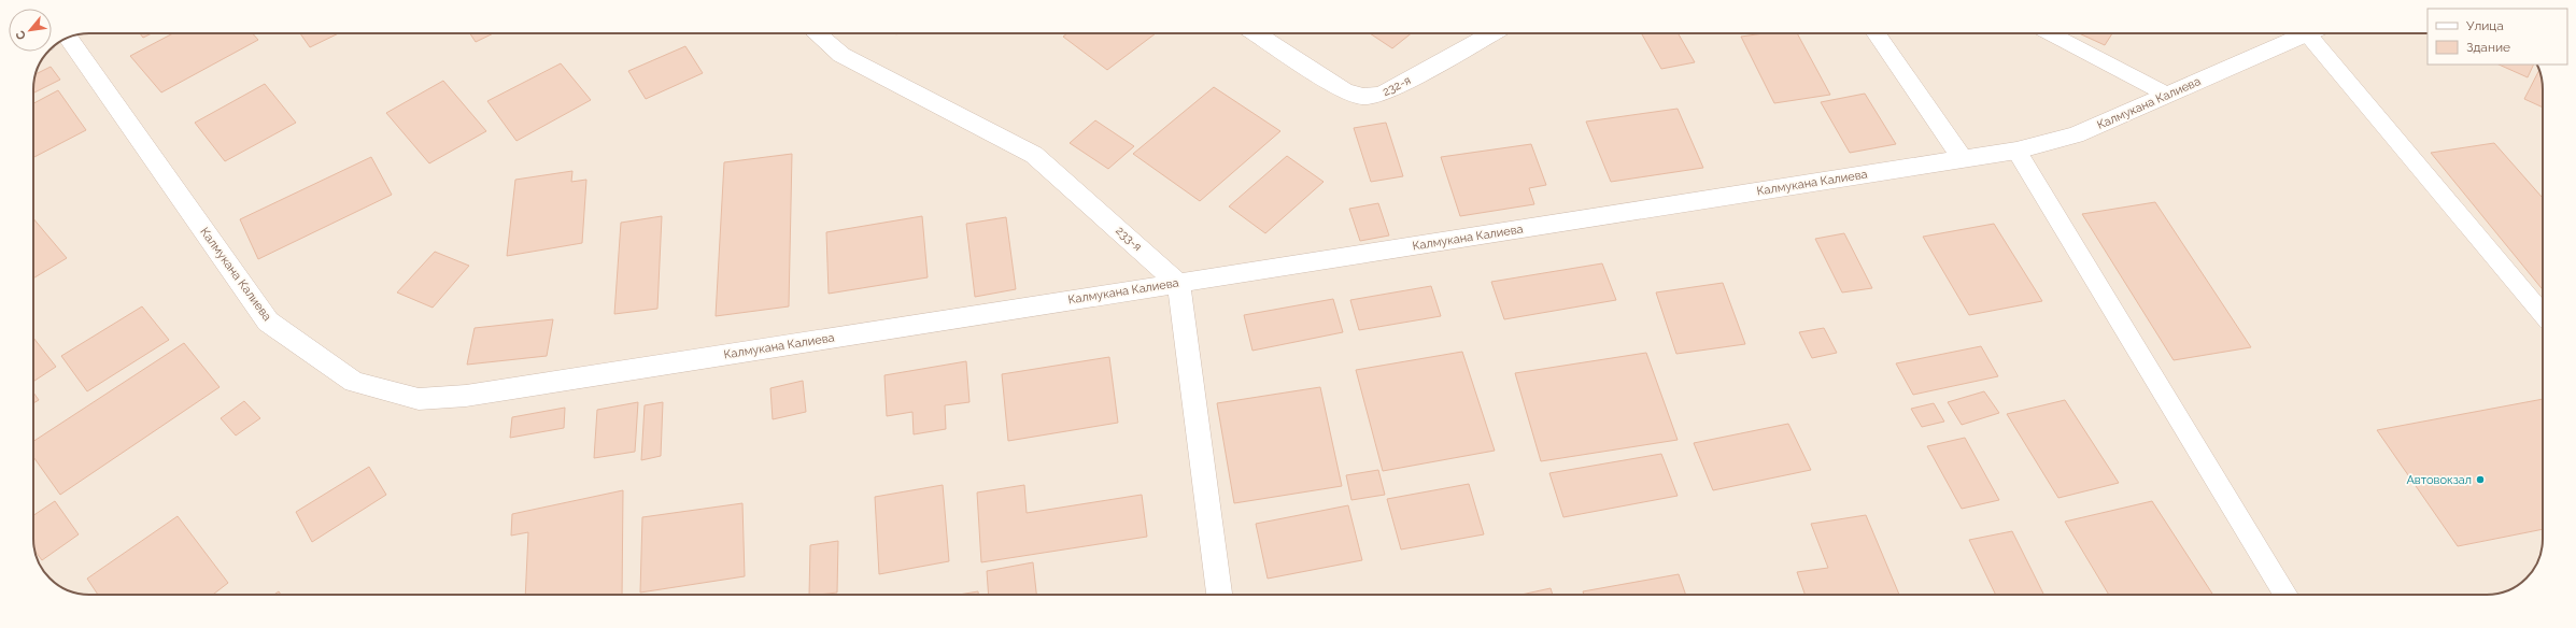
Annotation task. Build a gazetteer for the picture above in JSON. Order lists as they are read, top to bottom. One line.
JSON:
{"streets":{"street":["232-я","Калмукана Калиева","233-я"]},"crossings":[["Калмукана Калиева","233-я"]],"places":["Автовокзал"],"legend":["Улица","Здание"],"north":"bottom left"}
